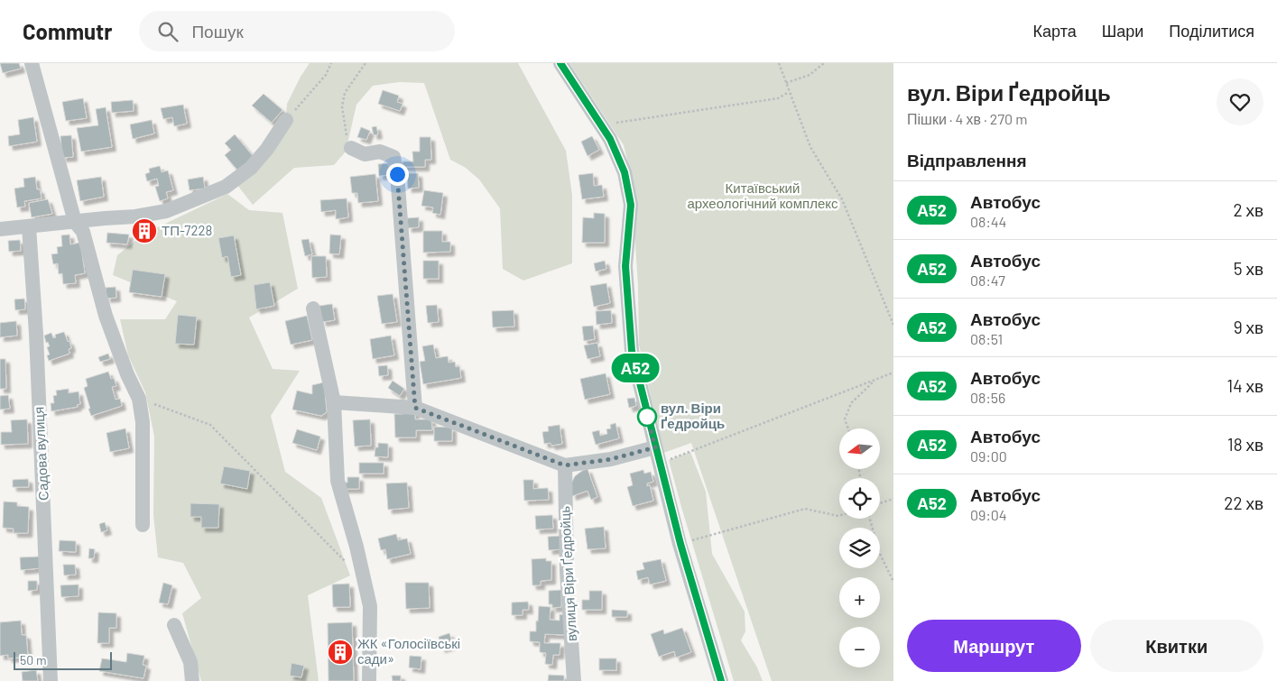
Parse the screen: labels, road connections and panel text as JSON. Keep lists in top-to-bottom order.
{
  "streets": {
    "street": ["Садова вулиця", "вулиця Віри Ґедройць"]
  },
  "parks": ["Китаївський археологічний комплекс"],
  "places": {
    "building": ["ТП-7228", "ЖК «Голосіївські сади»"],
    "other": ["вул. Віри Ґедройць"]
  },
  "lines": ["bus line А52"],
  "scale_bar": "50 m",
  "north": "left",
  "page": {
    "header": "Commutr",
    "search": "Пошук",
    "nav": ["Карта", "Шари", "Поділитися"],
    "on_map": "А52",
    "heading": [
      ["вул. Віри Ґедройць", "Пішки · 4 хв · 270 m"],
      "Відправлення"
    ],
    "list": [
      {
        "mark": "А52",
        "name": "Автобус",
        "note": "08:44",
        "value": "2 хв"
      },
      {
        "mark": "А52",
        "name": "Автобус",
        "note": "08:47",
        "value": "5 хв"
      },
      {
        "mark": "А52",
        "name": "Автобус",
        "note": "08:51",
        "value": "9 хв"
      },
      {
        "mark": "А52",
        "name": "Автобус",
        "note": "08:56",
        "value": "14 хв"
      },
      {
        "mark": "А52",
        "name": "Автобус",
        "note": "09:00",
        "value": "18 хв"
      },
      {
        "mark": "А52",
        "name": "Автобус",
        "note": "09:04",
        "value": "22 хв"
      }
    ],
    "map_buttons": ["+", "−"],
    "buttons": ["Маршрут", "Квитки"],
    "scale": "50 m"
  }
}
